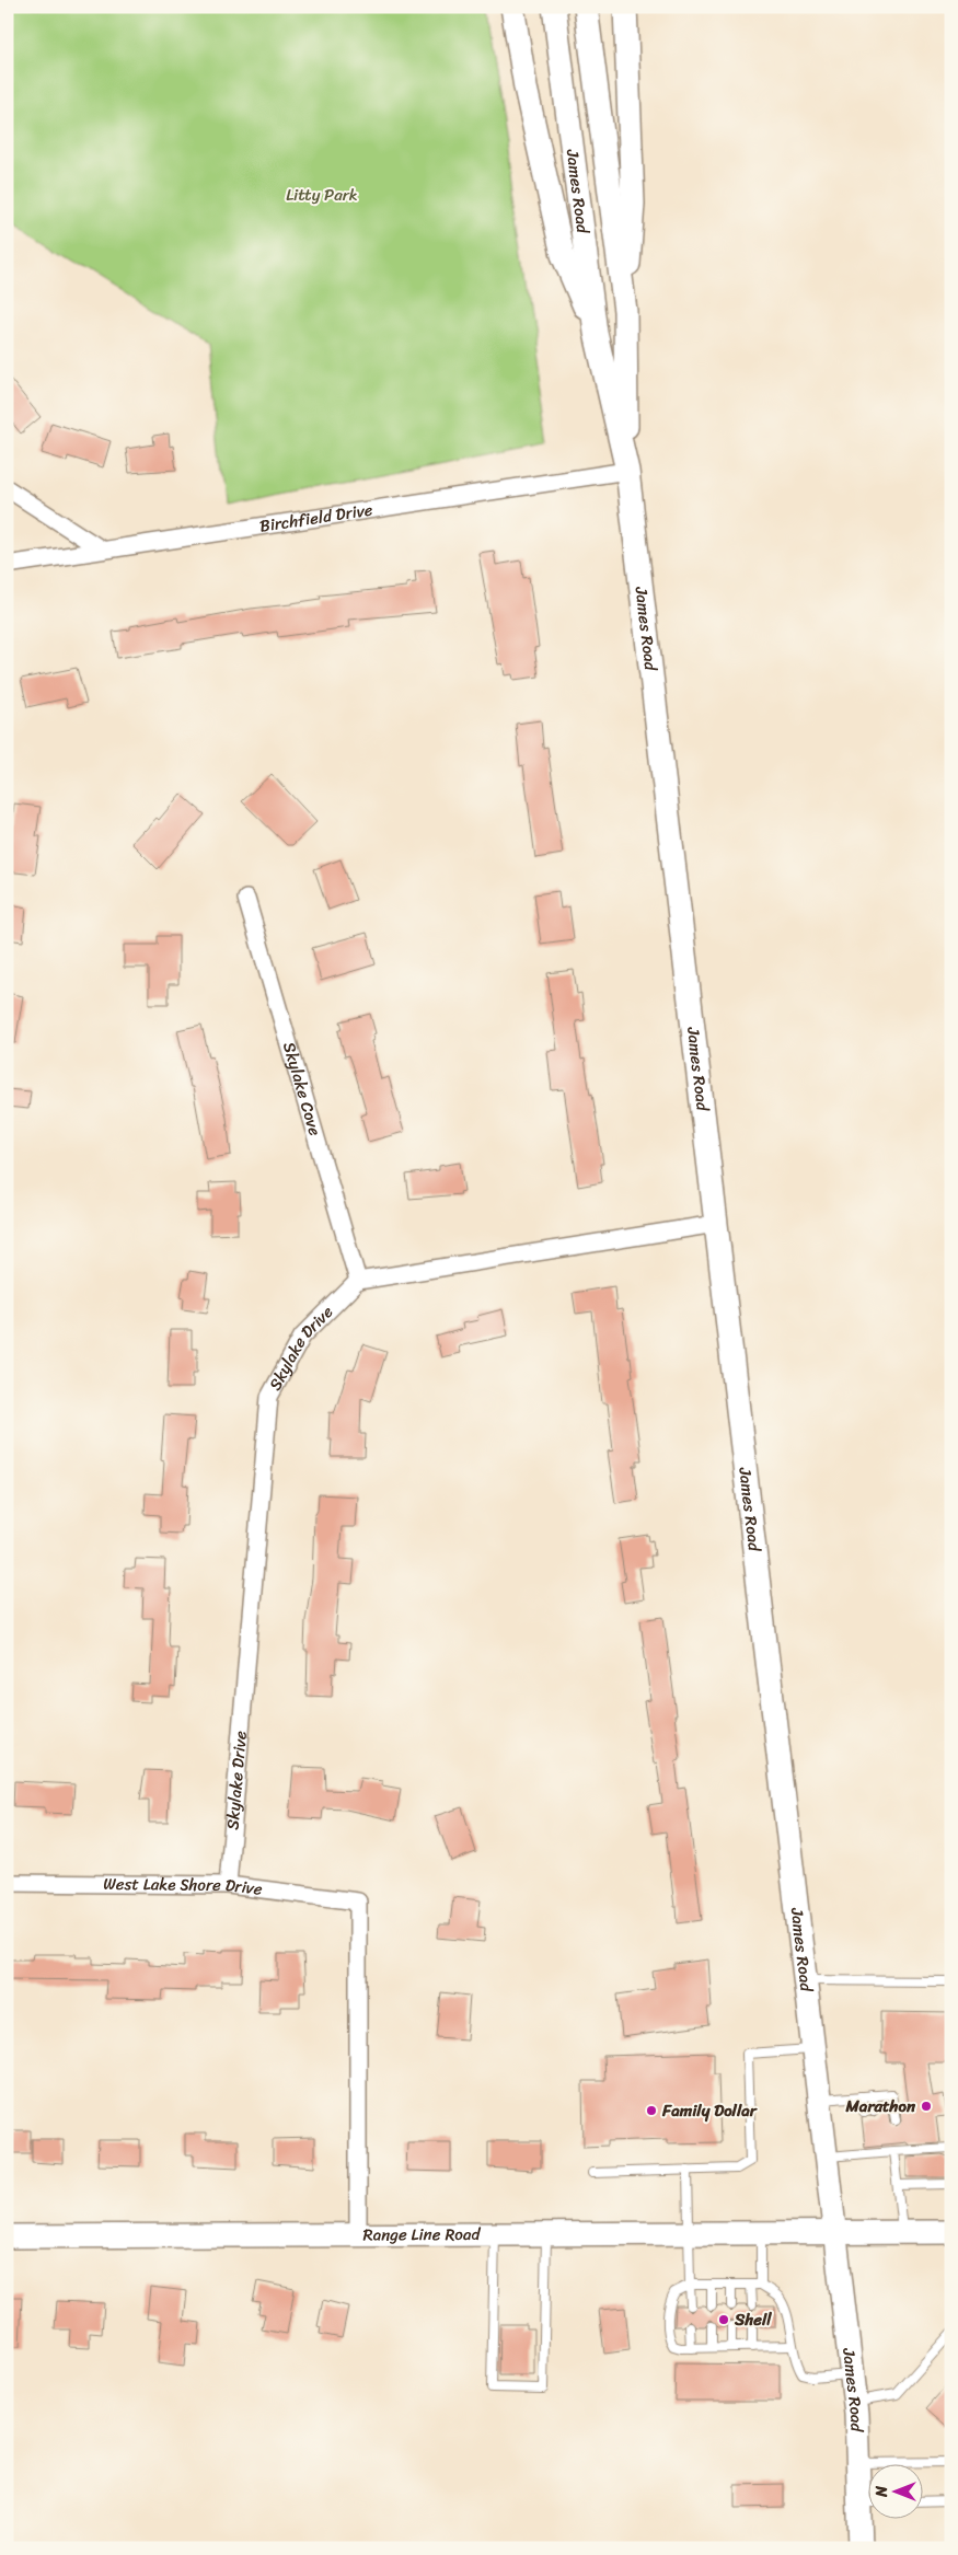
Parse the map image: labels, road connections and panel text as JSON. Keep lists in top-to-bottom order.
{
  "streets": {
    "main road": ["James Road", "Range Line Road"],
    "street": [
      "Birchfield Drive",
      "Skylake Cove",
      "Skylake Drive",
      "West Lake Shore Drive"
    ]
  },
  "crossings": [
    ["James Road", "Birchfield Drive"],
    ["James Road", "Range Line Road"],
    ["Skylake Cove", "Skylake Drive"],
    ["Skylake Drive", "West Lake Shore Drive"],
    ["West Lake Shore Drive", "Range Line Road"]
  ],
  "parks": ["Litty Park"],
  "places": ["Marathon", "Family Dollar", "Shell"],
  "north": "left"
}
